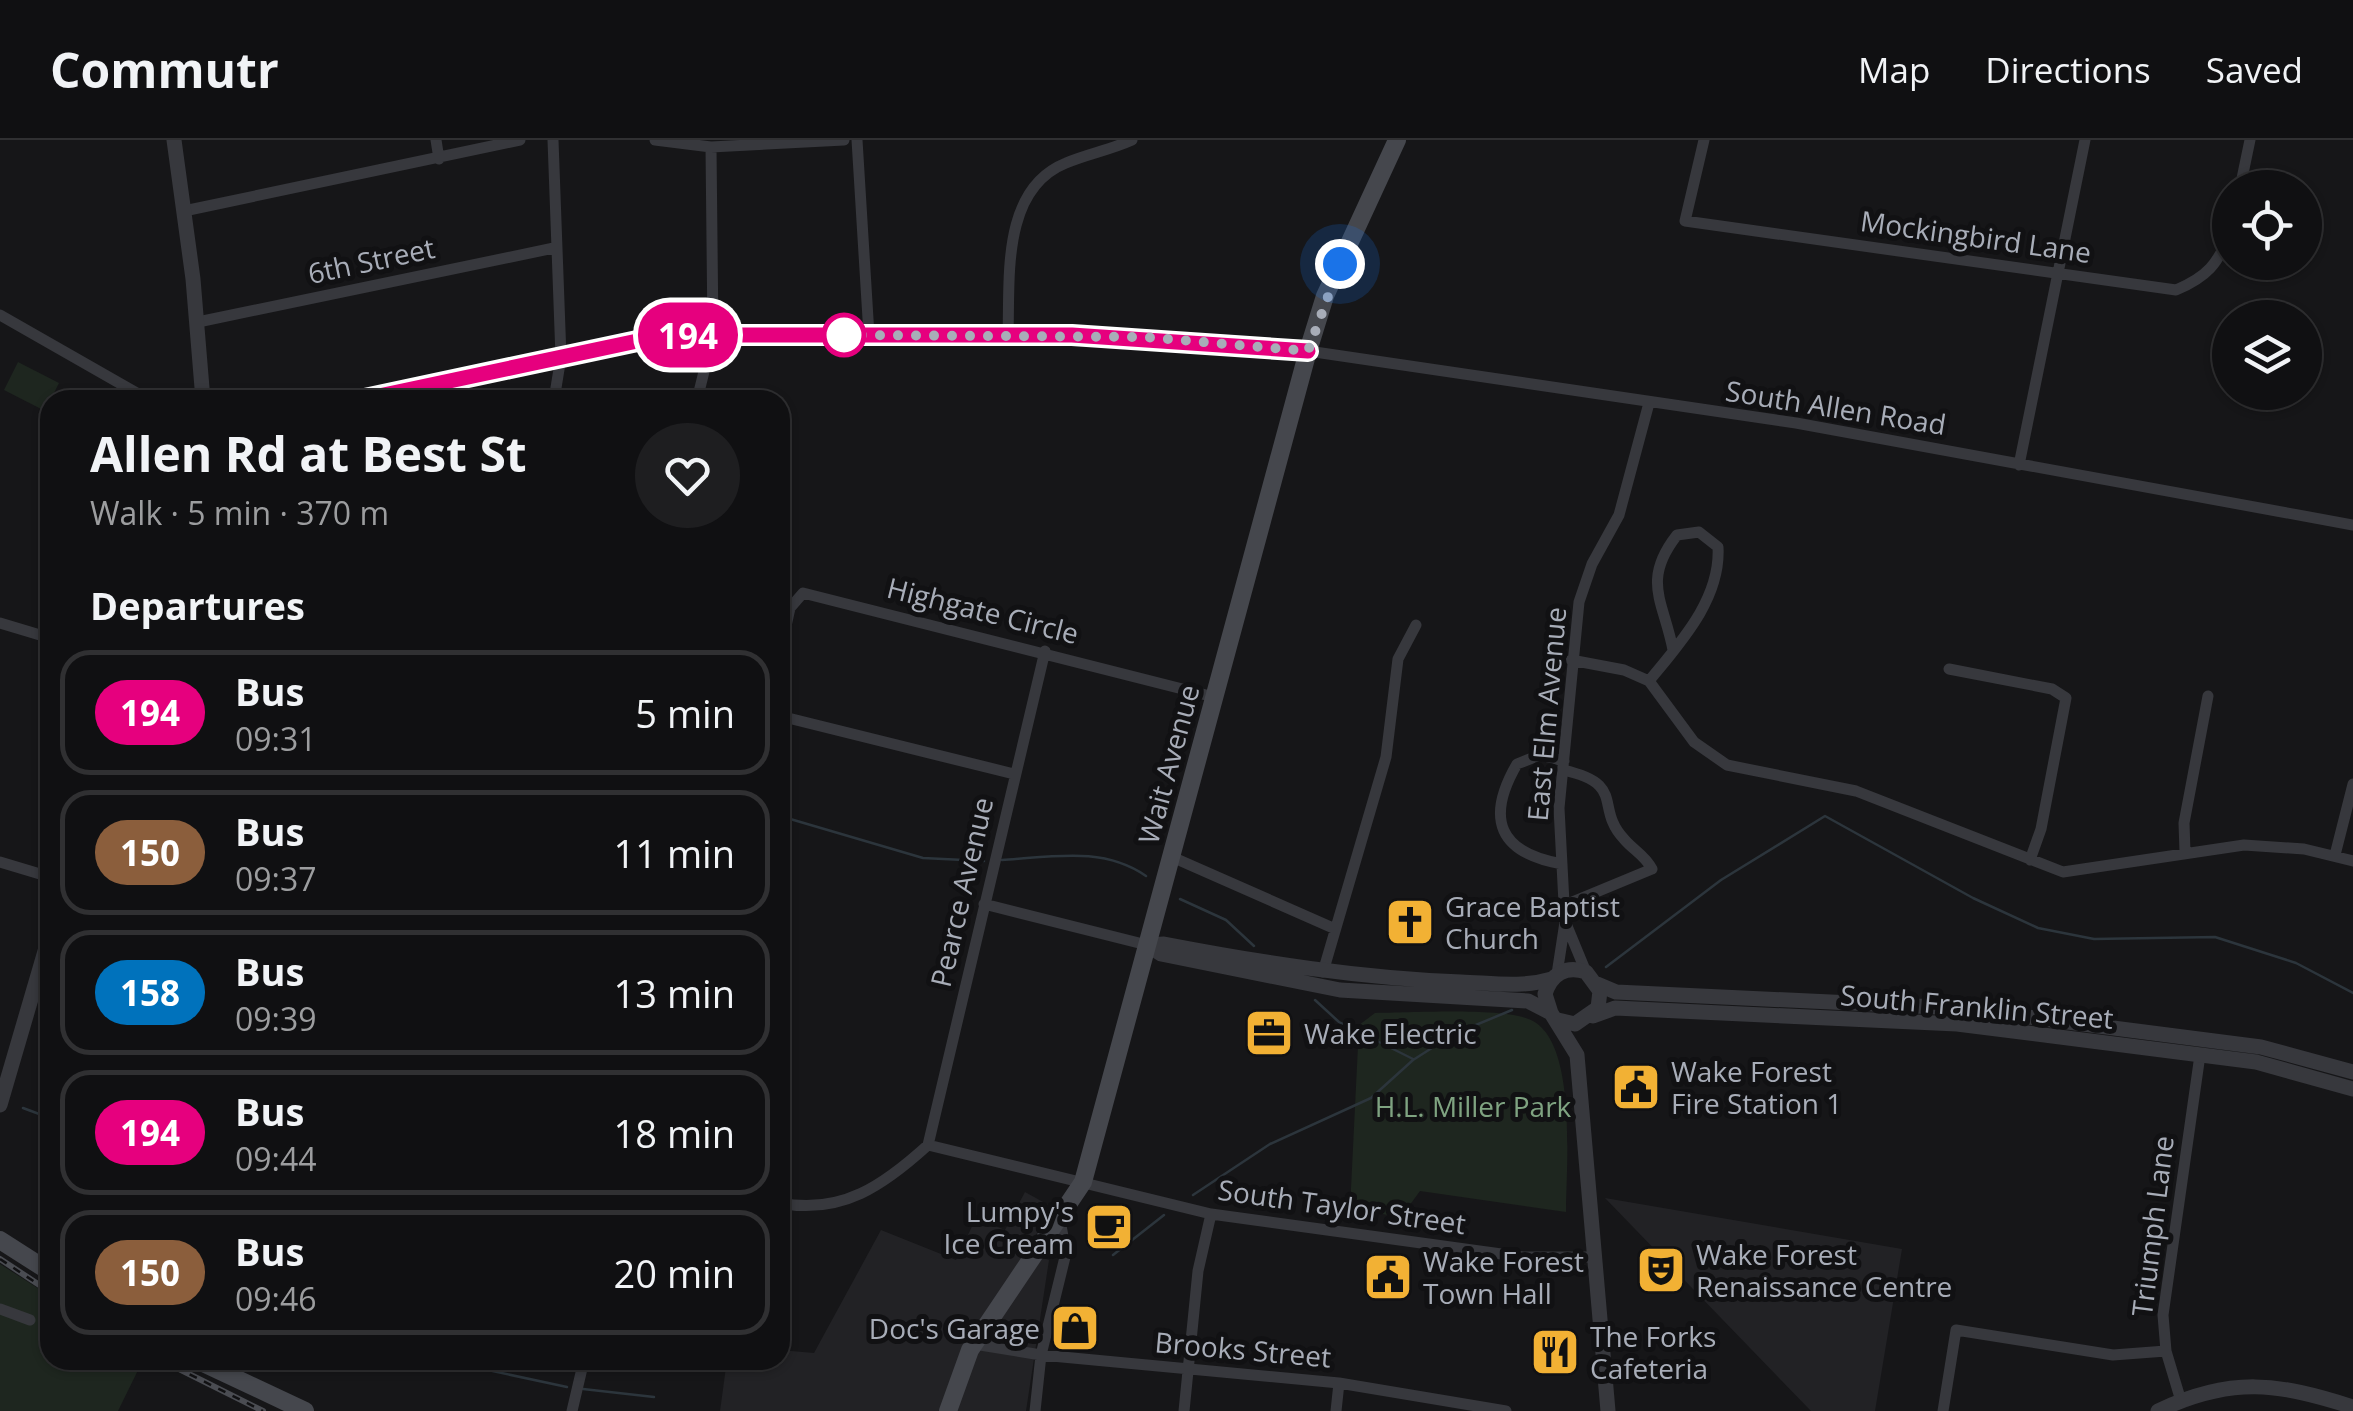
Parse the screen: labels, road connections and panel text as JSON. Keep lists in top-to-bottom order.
{
  "streets": {
    "main road": ["Wait Avenue"],
    "street": [
      "Mockingbird Lane",
      "6th Street",
      "South Allen Road",
      "Highgate Circle",
      "East Elm Avenue",
      "Pearce Avenue",
      "South Franklin Street",
      "South Taylor Street",
      "Triumph Lane",
      "Brooks Street"
    ]
  },
  "crossings": [
    ["South Allen Road", "East Elm Avenue"],
    ["South Allen Road", "Wait Avenue"],
    ["Highgate Circle", "Wait Avenue"],
    ["Highgate Circle", "Pearce Avenue"],
    ["East Elm Avenue", "South Franklin Street"],
    ["Wait Avenue", "South Taylor Street"],
    ["Wait Avenue", "Brooks Street"],
    ["Pearce Avenue", "South Taylor Street"],
    ["South Franklin Street", "Triumph Lane"]
  ],
  "parks": ["H.L. Miller Park"],
  "places": {
    "church": ["Grace Baptist Church"],
    "office": ["Wake Electric"],
    "public building": ["Wake Forest Fire Station 1", "Wake Forest Town Hall"],
    "cafe": ["Lumpy's Ice Cream"],
    "theatre": ["Wake Forest Renaissance Centre"],
    "shop": ["Doc's Garage"],
    "restaurant": ["The Forks Cafeteria"]
  },
  "lines": ["bus line 194"],
  "page": {
    "header": "Commutr",
    "nav": ["Map", "Directions", "Saved"],
    "on_map": "194",
    "heading": [
      ["Allen Rd at Best St", "Walk · 5 min · 370 m"],
      "Departures"
    ],
    "list": [
      {
        "mark": "194",
        "name": "Bus",
        "note": "09:31",
        "value": "5 min"
      },
      {
        "mark": "150",
        "name": "Bus",
        "note": "09:37",
        "value": "11 min"
      },
      {
        "mark": "158",
        "name": "Bus",
        "note": "09:39",
        "value": "13 min"
      },
      {
        "mark": "194",
        "name": "Bus",
        "note": "09:44",
        "value": "18 min"
      },
      {
        "mark": "150",
        "name": "Bus",
        "note": "09:46",
        "value": "20 min"
      }
    ]
  }
}
